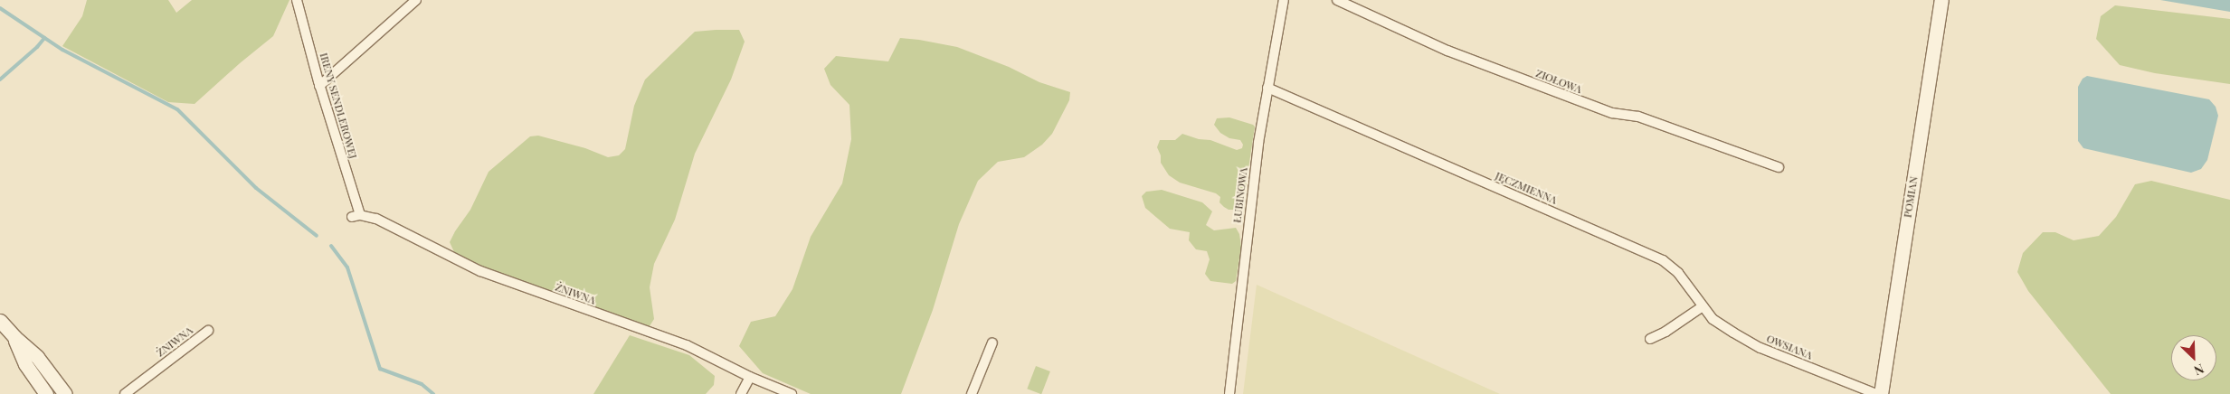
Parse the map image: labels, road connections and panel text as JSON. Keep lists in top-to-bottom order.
{
  "streets": {
    "street": [
      "ZIOŁOWA",
      "IRENY SENDLEROWEJ",
      "JĘCZMIENNA",
      "ŁUBINOWA",
      "POMIAN",
      "ŻNIWNA",
      "OWSIANA"
    ]
  },
  "crossings": [
    ["IRENY SENDLEROWEJ", "ŻNIWNA"],
    ["JĘCZMIENNA", "ŁUBINOWA"],
    ["JĘCZMIENNA", "OWSIANA"]
  ],
  "north": "bottom right"
}
